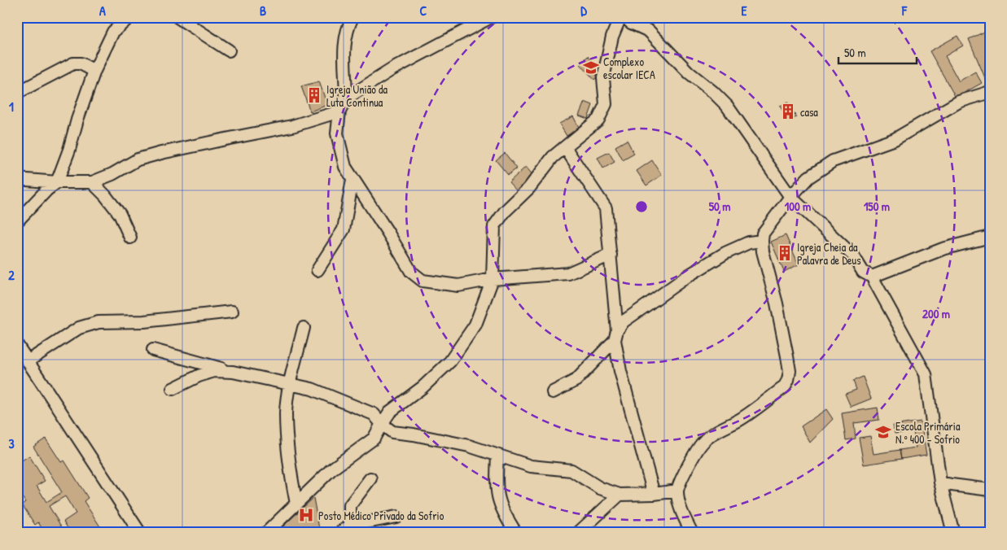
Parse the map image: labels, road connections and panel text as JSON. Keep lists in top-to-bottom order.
{
  "places": {
    "school or university": ["Complexo escolar IECA", "Escola Primária N.º 400 - Sofrio"],
    "building": ["Igreja União da Luta Continua", "casa", "Igreja Cheia da Palavra de Deus"],
    "hospital": ["Posto Médico Privado da Sofrio"]
  },
  "scale_bar": "50 m",
  "grid": {
    "columns": [
      "A",
      "B",
      "C",
      "D",
      "E",
      "F"
    ],
    "rows": ["1", "2", "3"]
  },
  "rings": [
    "50 m",
    "100 m",
    "150 m",
    "200 m"
  ]
}
